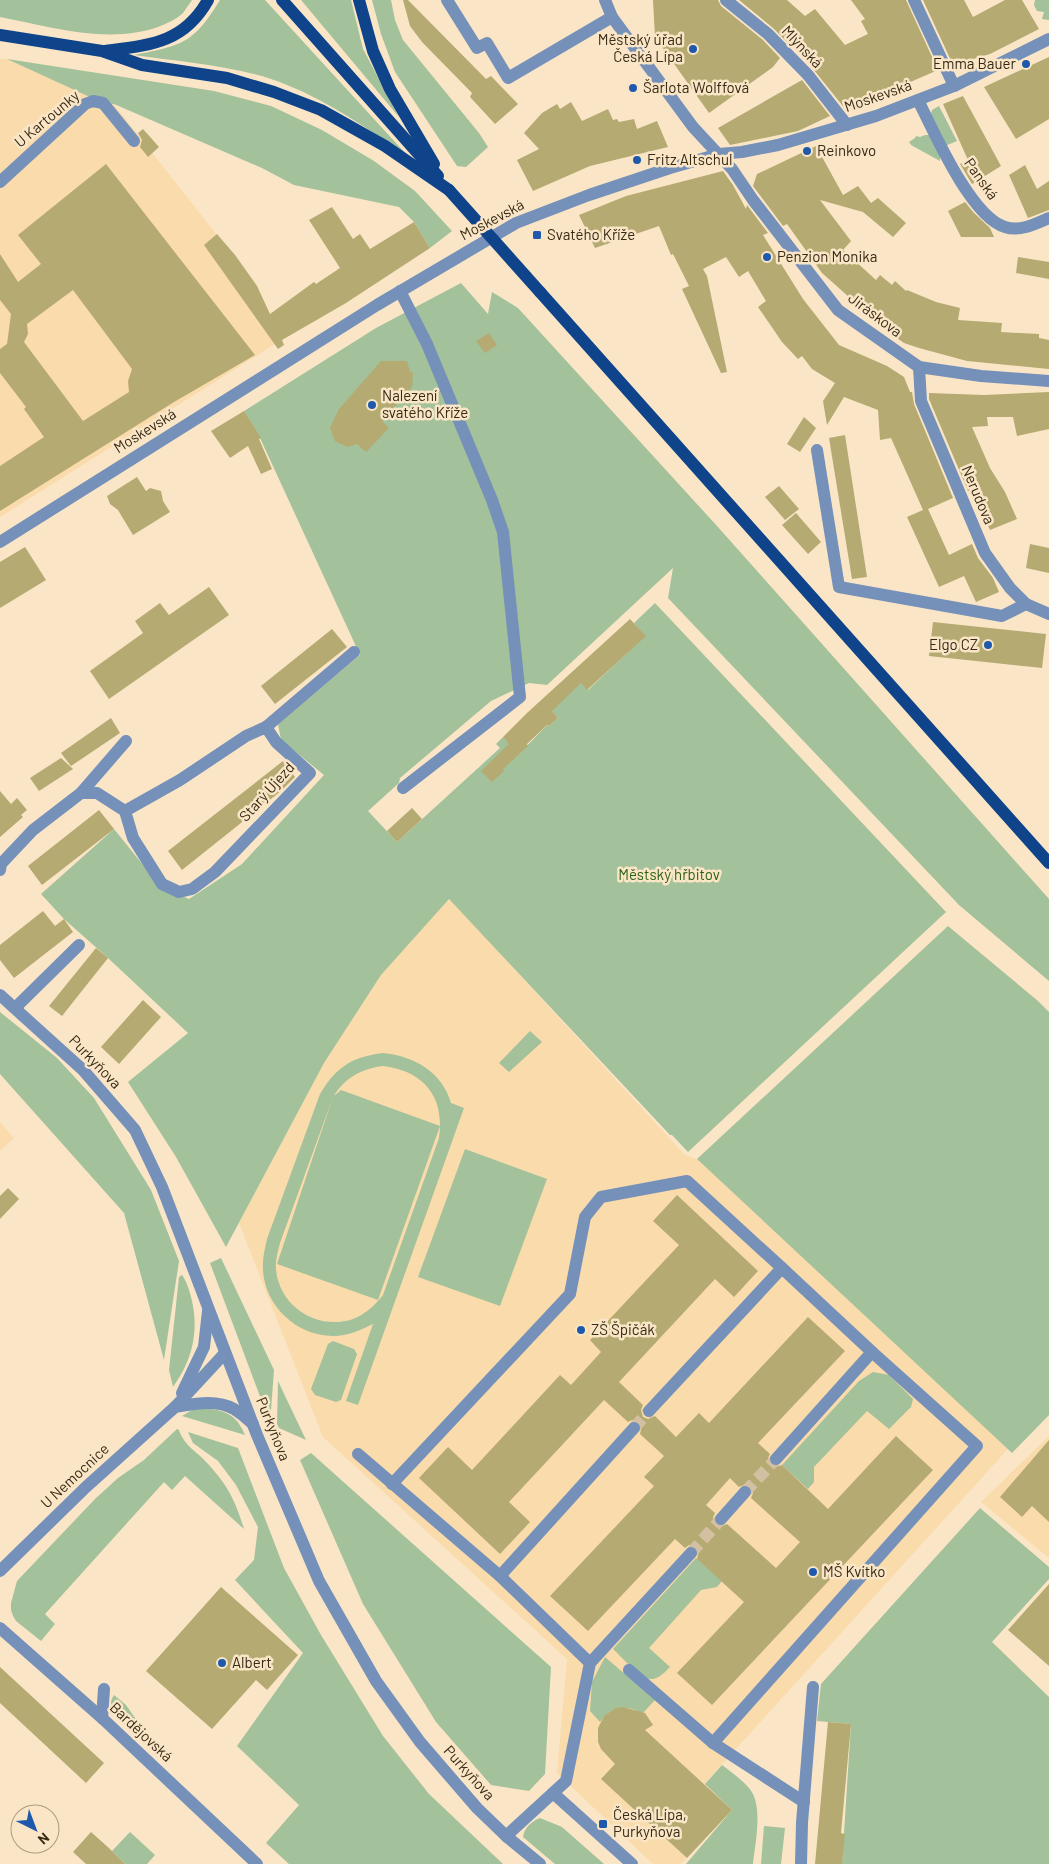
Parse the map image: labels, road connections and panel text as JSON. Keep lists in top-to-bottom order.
{
  "streets": {
    "street": [
      "Mlýnská",
      "Moskevská",
      "U Kartounky",
      "Panská",
      "Jiráskova",
      "Nerudova",
      "Starý Újezd",
      "Purkyňova",
      "U Nemocnice",
      "Bardějovská"
    ]
  },
  "crossings": [
    ["Mlýnská", "Moskevská"],
    ["Moskevská", "Panská"],
    ["Moskevská", "Jiráskova"],
    ["Jiráskova", "Nerudova"],
    ["Purkyňova", "U Nemocnice"]
  ],
  "parks": ["Městský hřbitov"],
  "places": {
    "other": [
      "Městský úřad Česká Lípa",
      "Emma Bauer",
      "Šarlota Wolffová",
      "Reinkovo",
      "Fritz Altschul",
      "Penzion Monika",
      "Nalezení svatého Kříže",
      "Elgo CZ",
      "ZŠ Špičák",
      "MŠ Kvítko",
      "Albert"
    ],
    "transit": ["Svatého Kříže", "Česká Lípa, Purkyňova"]
  },
  "north": "bottom right"
}
